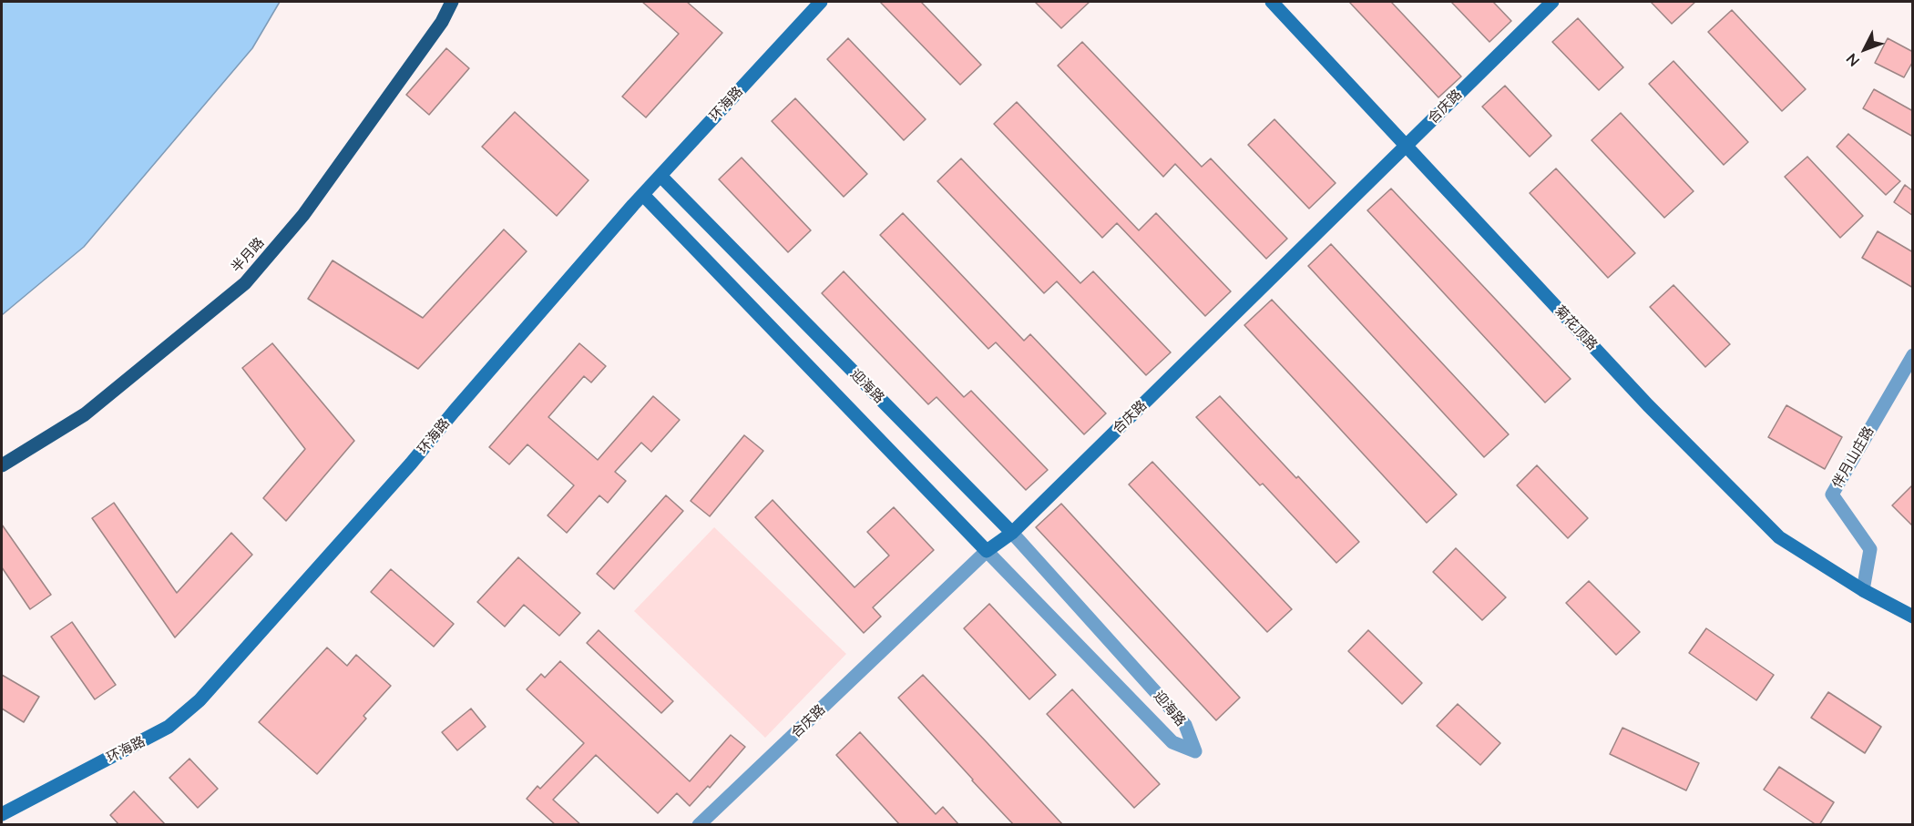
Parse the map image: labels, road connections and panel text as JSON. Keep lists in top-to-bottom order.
{
  "streets": {
    "main road": ["半月路"],
    "street": [
      "环海路",
      "合庆路",
      "菊花顶路",
      "迎海路",
      "伴月山庄路"
    ]
  },
  "crossings": [
    ["环海路", "迎海路"],
    ["合庆路", "菊花顶路"],
    ["合庆路", "迎海路"],
    ["菊花顶路", "伴月山庄路"]
  ],
  "north": "bottom left"
}
